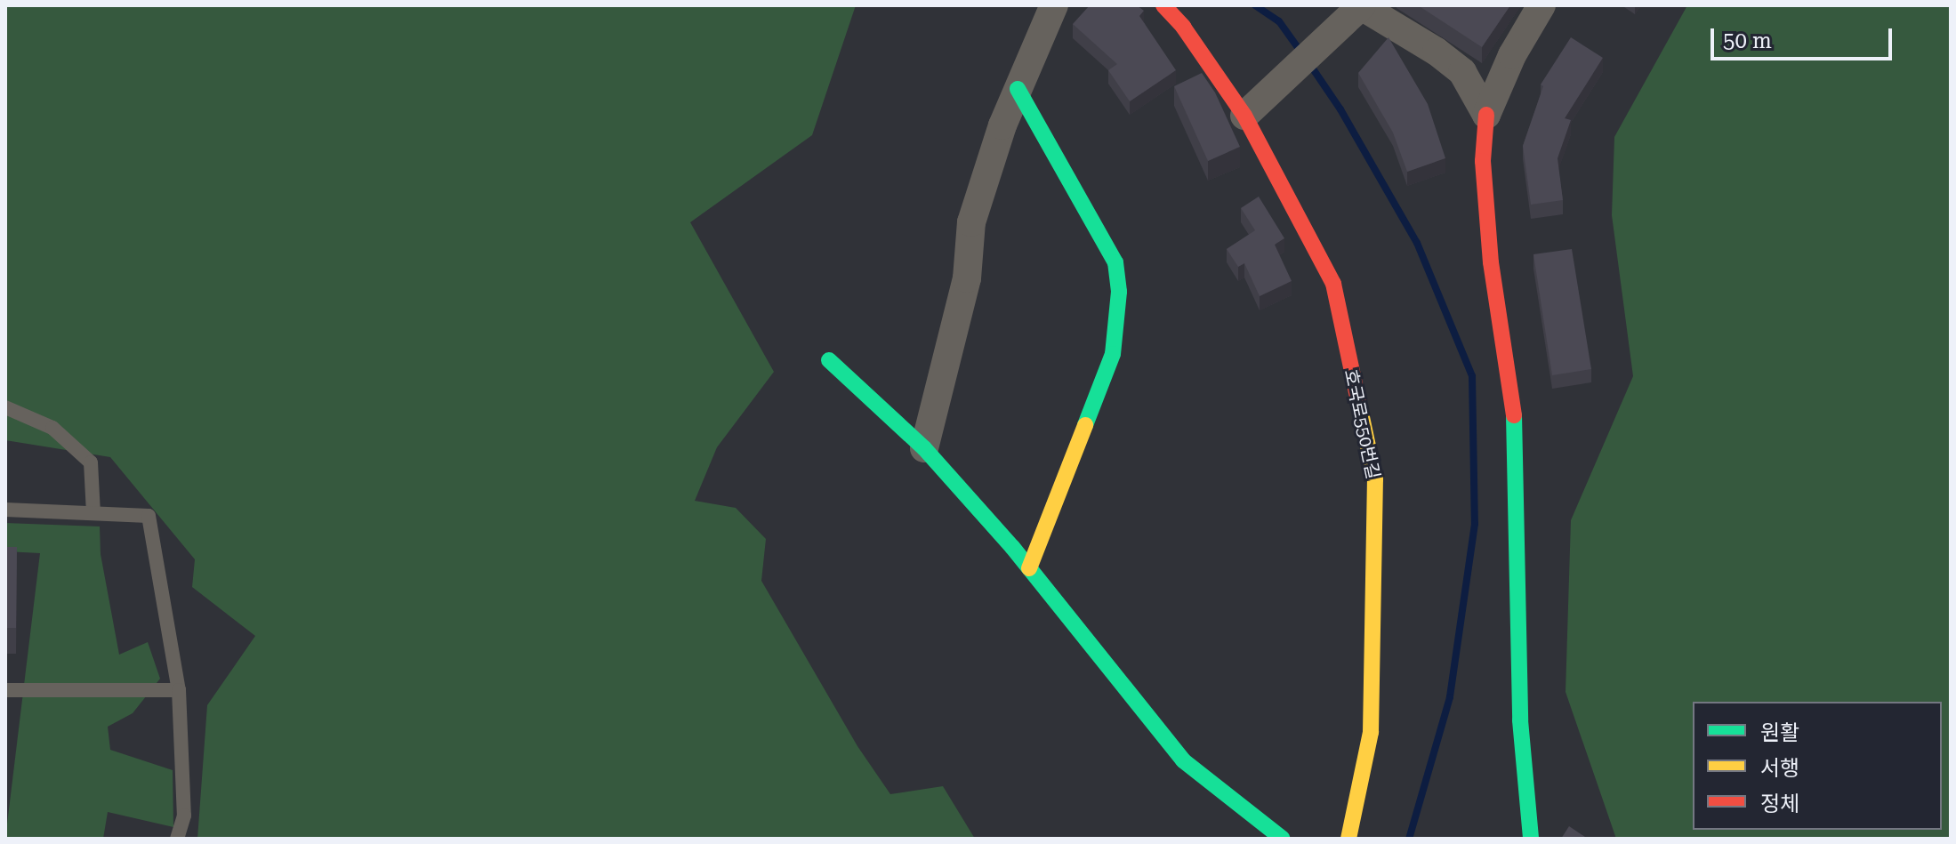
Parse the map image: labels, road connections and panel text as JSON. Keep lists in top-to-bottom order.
{
  "streets": {
    "street": ["호국로550번길"]
  },
  "legend": ["원활", "서행", "정체"],
  "scale_bar": "50 m"
}
